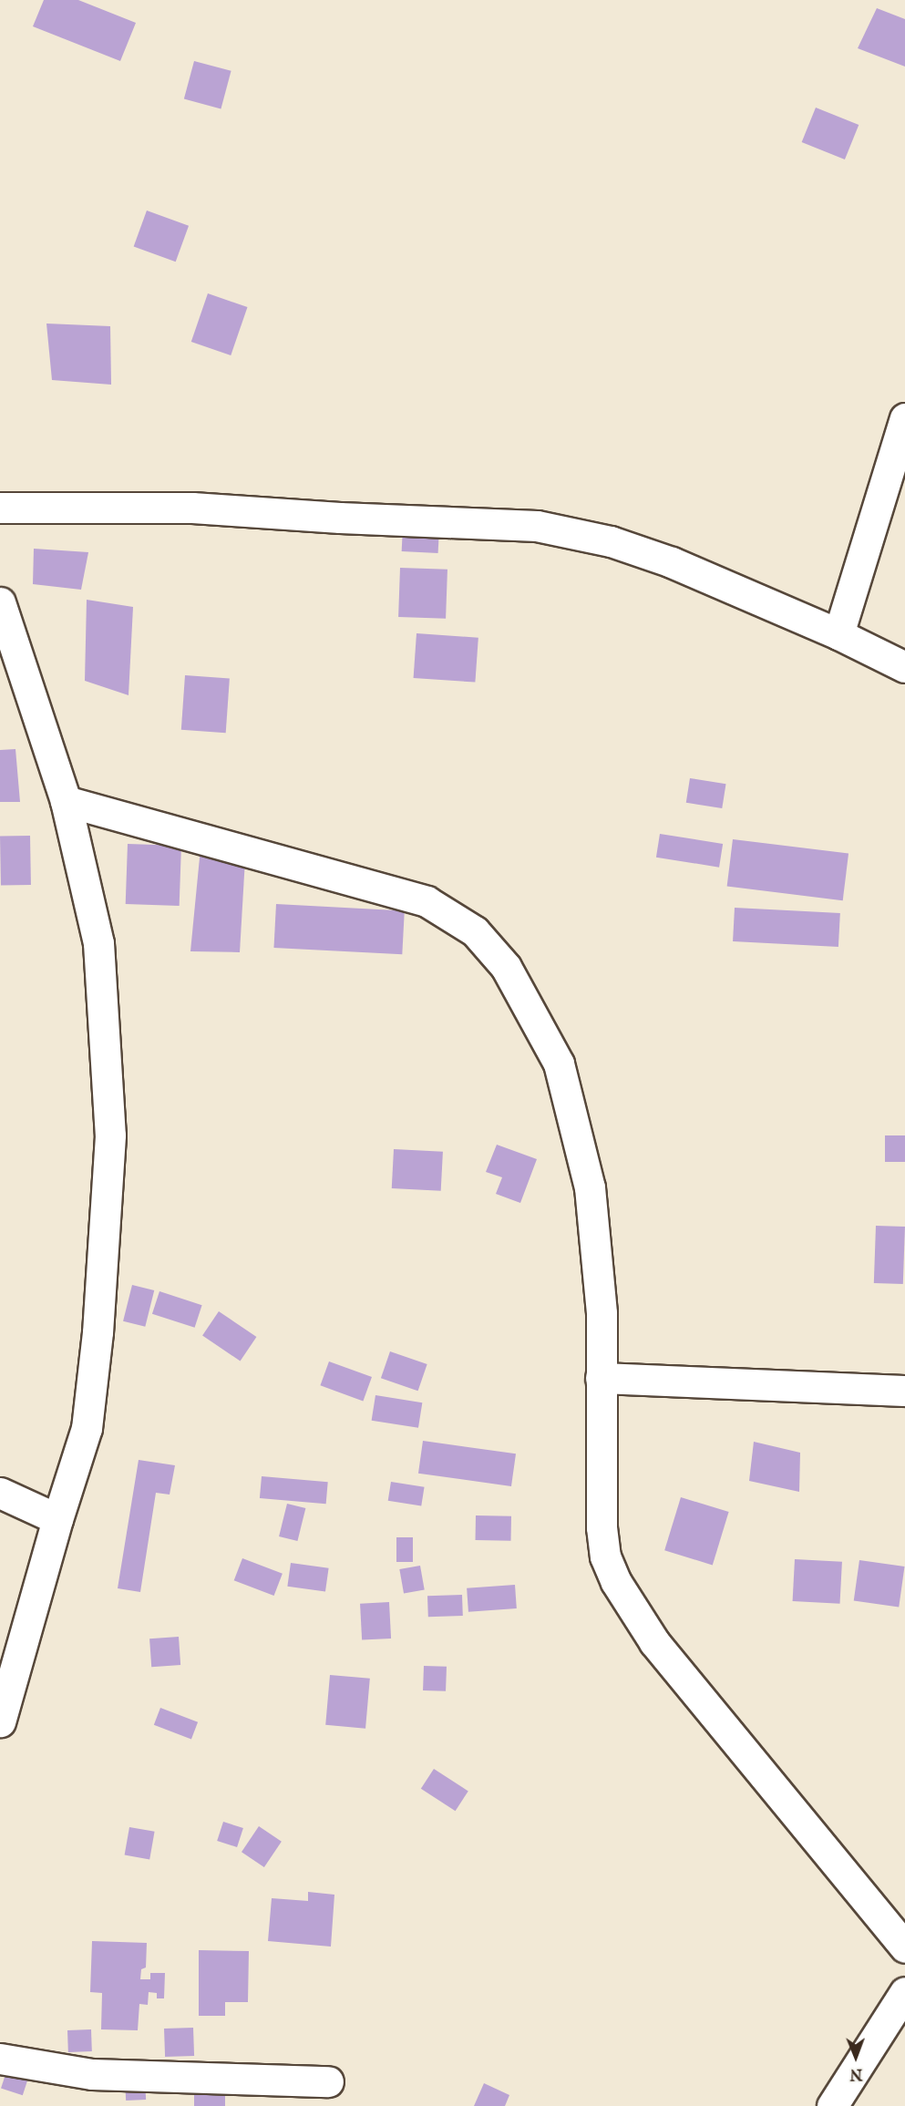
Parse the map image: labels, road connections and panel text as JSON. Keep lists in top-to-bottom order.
{
  "north": "bottom"
}
